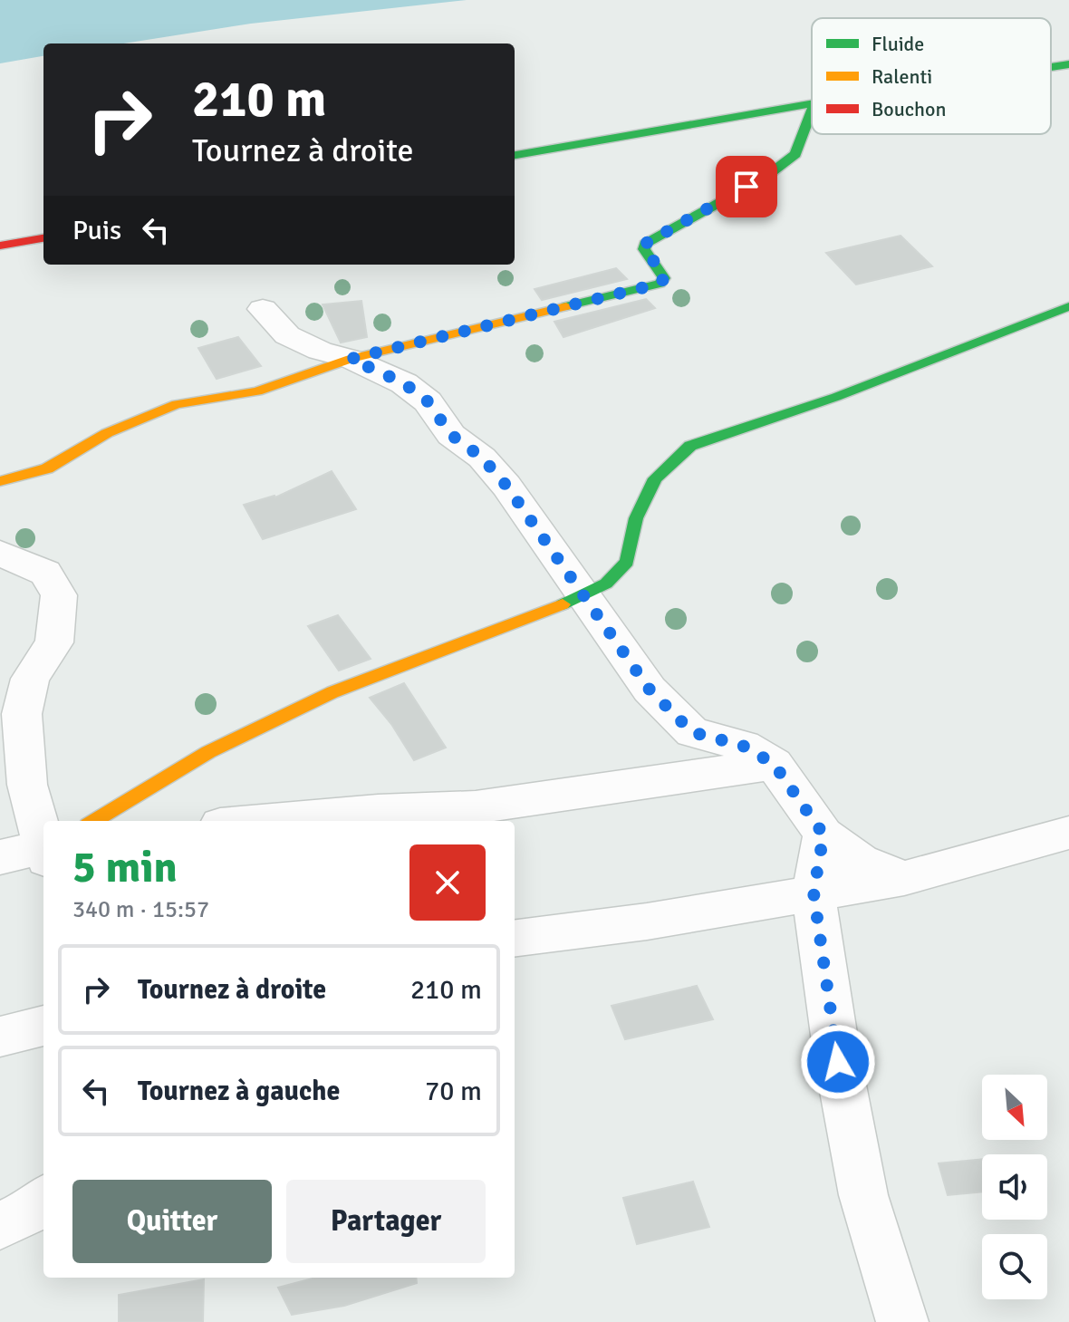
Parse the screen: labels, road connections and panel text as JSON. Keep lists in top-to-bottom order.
{
  "legend": ["Fluide", "Ralenti", "Bouchon"],
  "north": "bottom right",
  "page": {
    "turn": ["210 m", "Tournez à droite"],
    "then": "Puis",
    "heading": ["5 min", "340 m · 15:57"],
    "list": [
      {
        "name": "Tournez à droite",
        "value": "210 m"
      },
      {
        "name": "Tournez à gauche",
        "value": "70 m"
      }
    ],
    "buttons": ["Quitter", "Partager"]
  }
}
